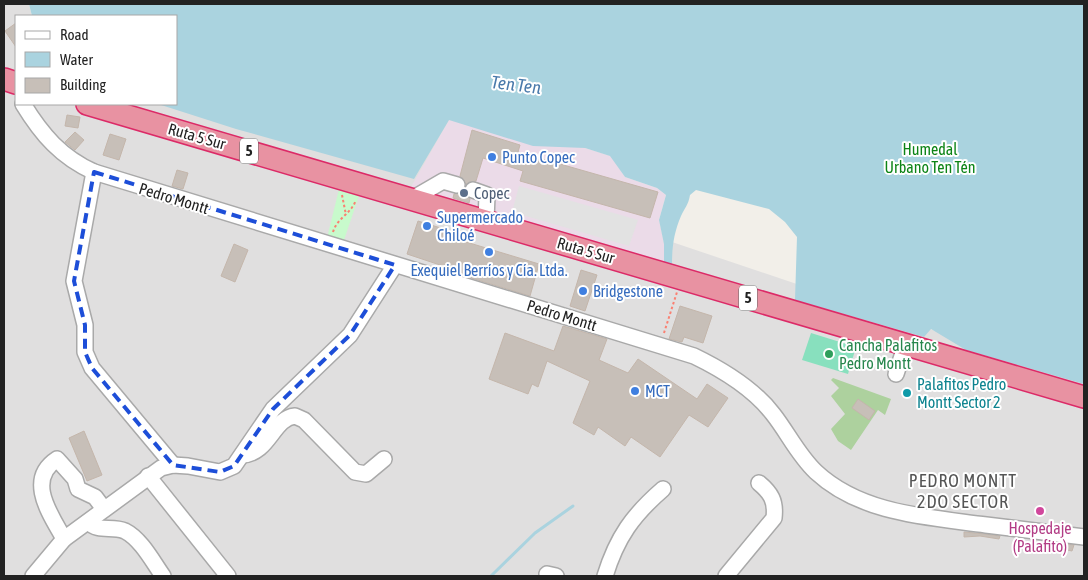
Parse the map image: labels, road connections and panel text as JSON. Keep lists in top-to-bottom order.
{
  "streets": {
    "highway": ["Ruta 5 Sur", "5"],
    "street": ["Pedro Montt"]
  },
  "districts": ["PEDRO MONTT 2DO SECTOR"],
  "water": ["Ten Ten"],
  "parks": ["Humedal Urbano Ten Tén"],
  "places": [
    "Punto Copec",
    "Copec",
    "Supermercado Chiloé",
    "Exequiel Berríos y Cía. Ltda.",
    "Bridgestone",
    "Cancha Palafitos Pedro Montt",
    "MCT",
    "Palafitos Pedro Montt Sector 2",
    "Hospedaje (Palafito)"
  ],
  "legend": ["Road", "Water", "Building"]
}
